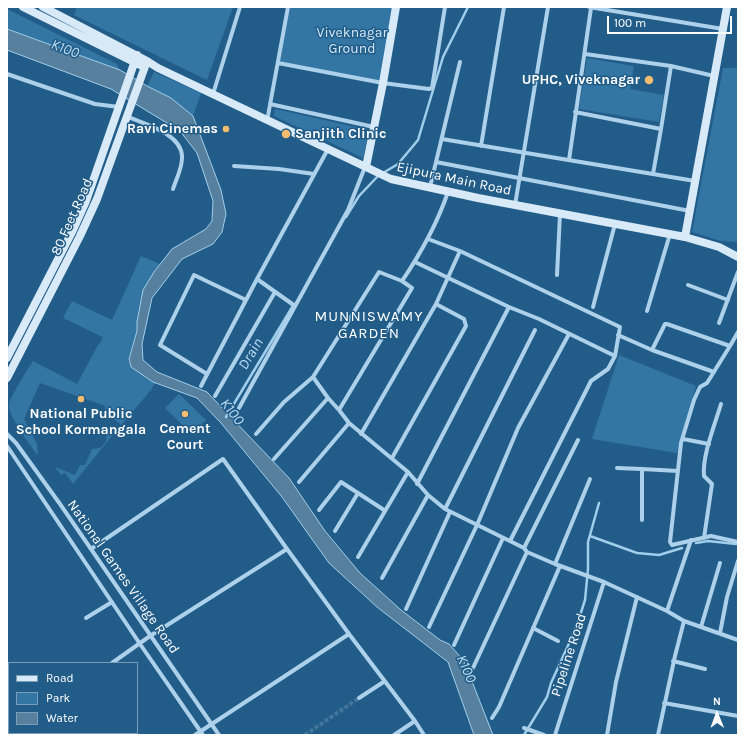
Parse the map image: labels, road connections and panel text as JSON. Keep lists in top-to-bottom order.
{
  "streets": {
    "street": [
      "Ejipura Main Road",
      "80 Feet Road",
      "National Games Village Road",
      "Pipeline Road"
    ]
  },
  "crossings": [
    ["Ejipura Main Road", "80 Feet Road"]
  ],
  "districts": ["MUNNISWAMY GARDEN"],
  "water": ["K100", "Drain"],
  "parks": ["Viveknagar Ground"],
  "places": [
    "UPHC, Viveknagar",
    "Ravi Cinemas",
    "Sanjith Clinic",
    "National Public School Kormangala",
    "Cement Court"
  ],
  "legend": ["Road", "Park", "Water"],
  "scale_bar": "100 m",
  "north": "top"
}
